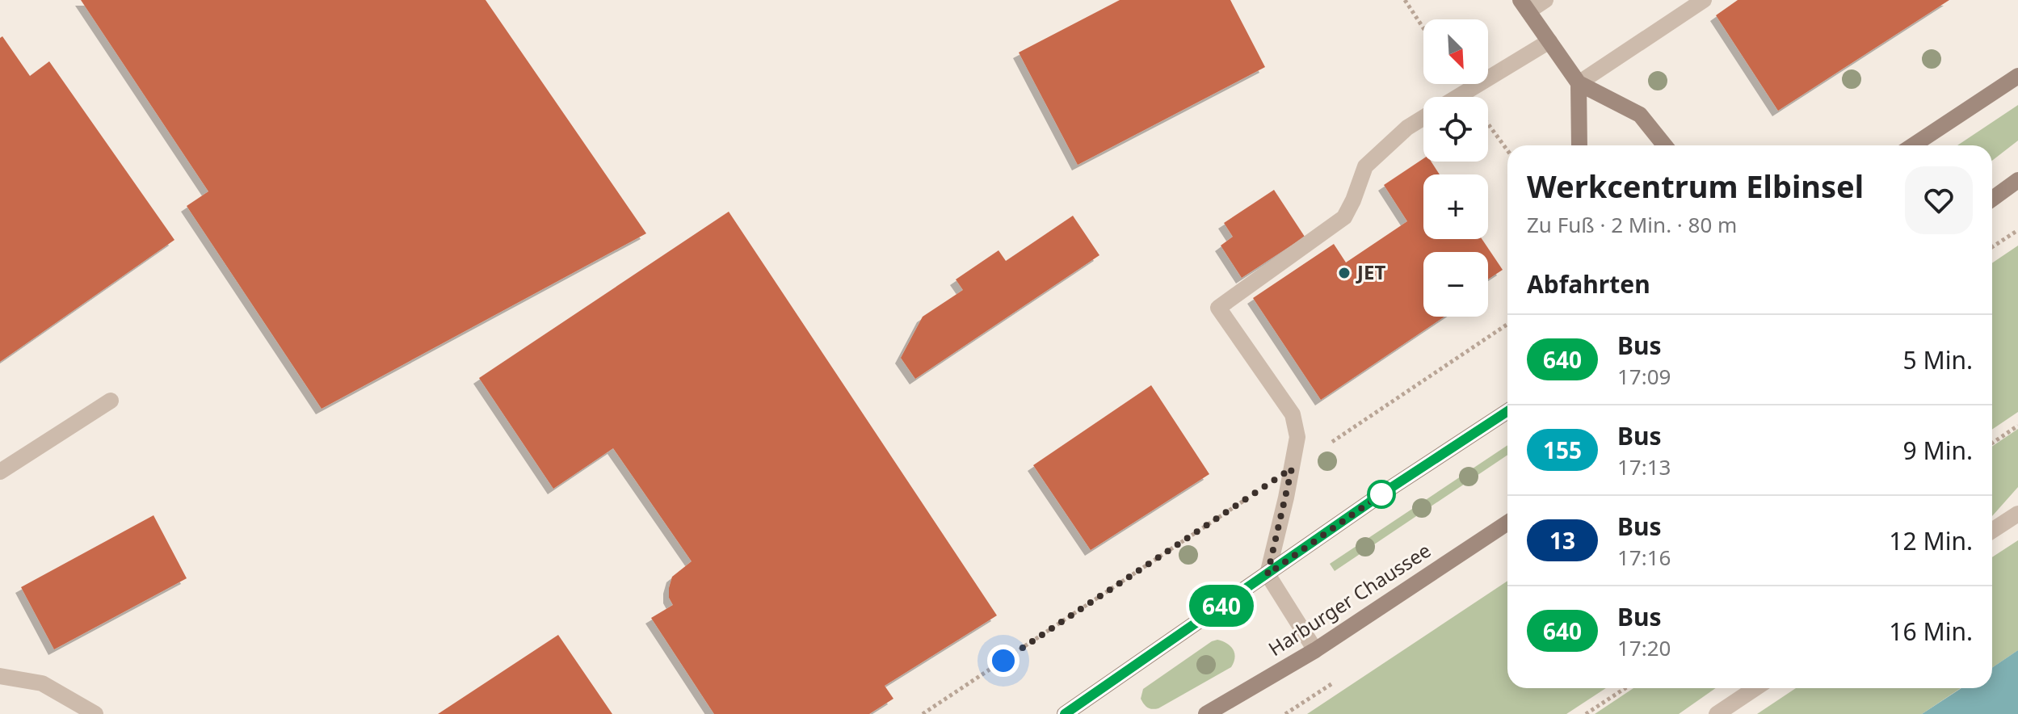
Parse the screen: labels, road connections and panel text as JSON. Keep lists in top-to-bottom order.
{
  "streets": {
    "main road": ["Harburger Chaussee"]
  },
  "places": ["JET"],
  "lines": ["bus line 640"],
  "north": "bottom right",
  "page": {
    "on_map": "640",
    "map_buttons": ["+", "−"],
    "heading": [
      ["Werkcentrum Elbinsel", "Zu Fuß · 2 Min. · 80 m"],
      "Abfahrten"
    ],
    "list": [
      {
        "mark": "640",
        "name": "Bus",
        "note": "17:09",
        "value": "5 Min."
      },
      {
        "mark": "155",
        "name": "Bus",
        "note": "17:13",
        "value": "9 Min."
      },
      {
        "mark": "13",
        "name": "Bus",
        "note": "17:16",
        "value": "12 Min."
      },
      {
        "mark": "640",
        "name": "Bus",
        "note": "17:20",
        "value": "16 Min."
      }
    ]
  }
}
